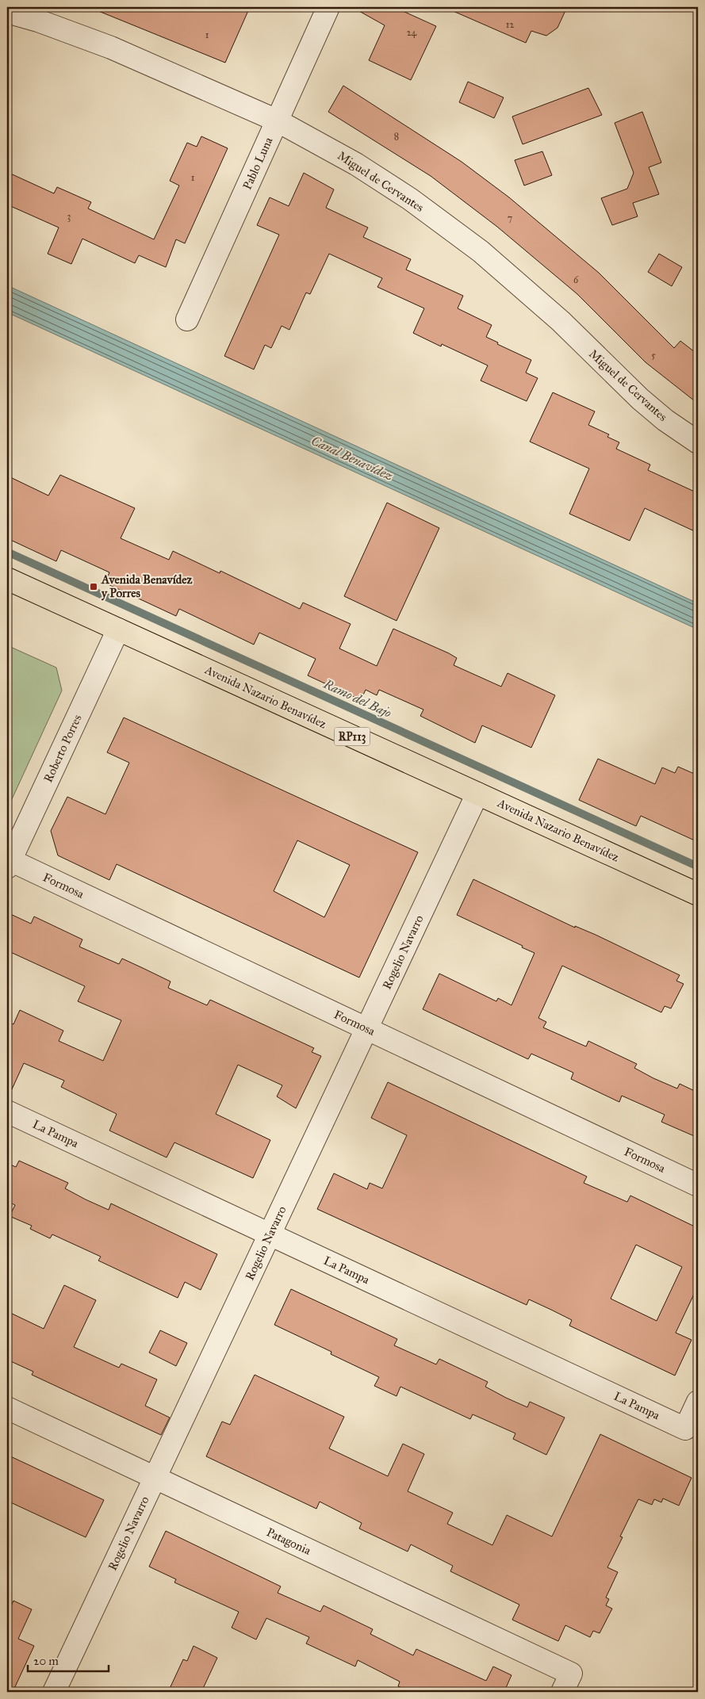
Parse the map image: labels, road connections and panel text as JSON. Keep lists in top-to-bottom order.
{
  "streets": {
    "main road": ["Avenida Nazario Benavídez", "RP113"],
    "street": [
      "Pablo Luna",
      "Miguel de Cervantes",
      "Roberto Porres",
      "Formosa",
      "Rogelio Navarro",
      "La Pampa",
      "Patagonia"
    ]
  },
  "crossings": [
    ["Pablo Luna", "Miguel de Cervantes"],
    ["Avenida Nazario Benavídez", "Roberto Porres"],
    ["Avenida Nazario Benavídez", "Rogelio Navarro"],
    ["Roberto Porres", "Formosa"],
    ["Formosa", "Rogelio Navarro"],
    ["Rogelio Navarro", "La Pampa"],
    ["Rogelio Navarro", "Patagonia"]
  ],
  "water": ["Canal Benavídez", "Ramo del Bajo"],
  "places": {
    "transit": ["Avenida Benavídez y Porres"]
  },
  "house_numbers": [
    "12",
    "24",
    "1",
    "8",
    "1",
    "3",
    "7",
    "6",
    "5"
  ],
  "scale_bar": "20 m"
}
